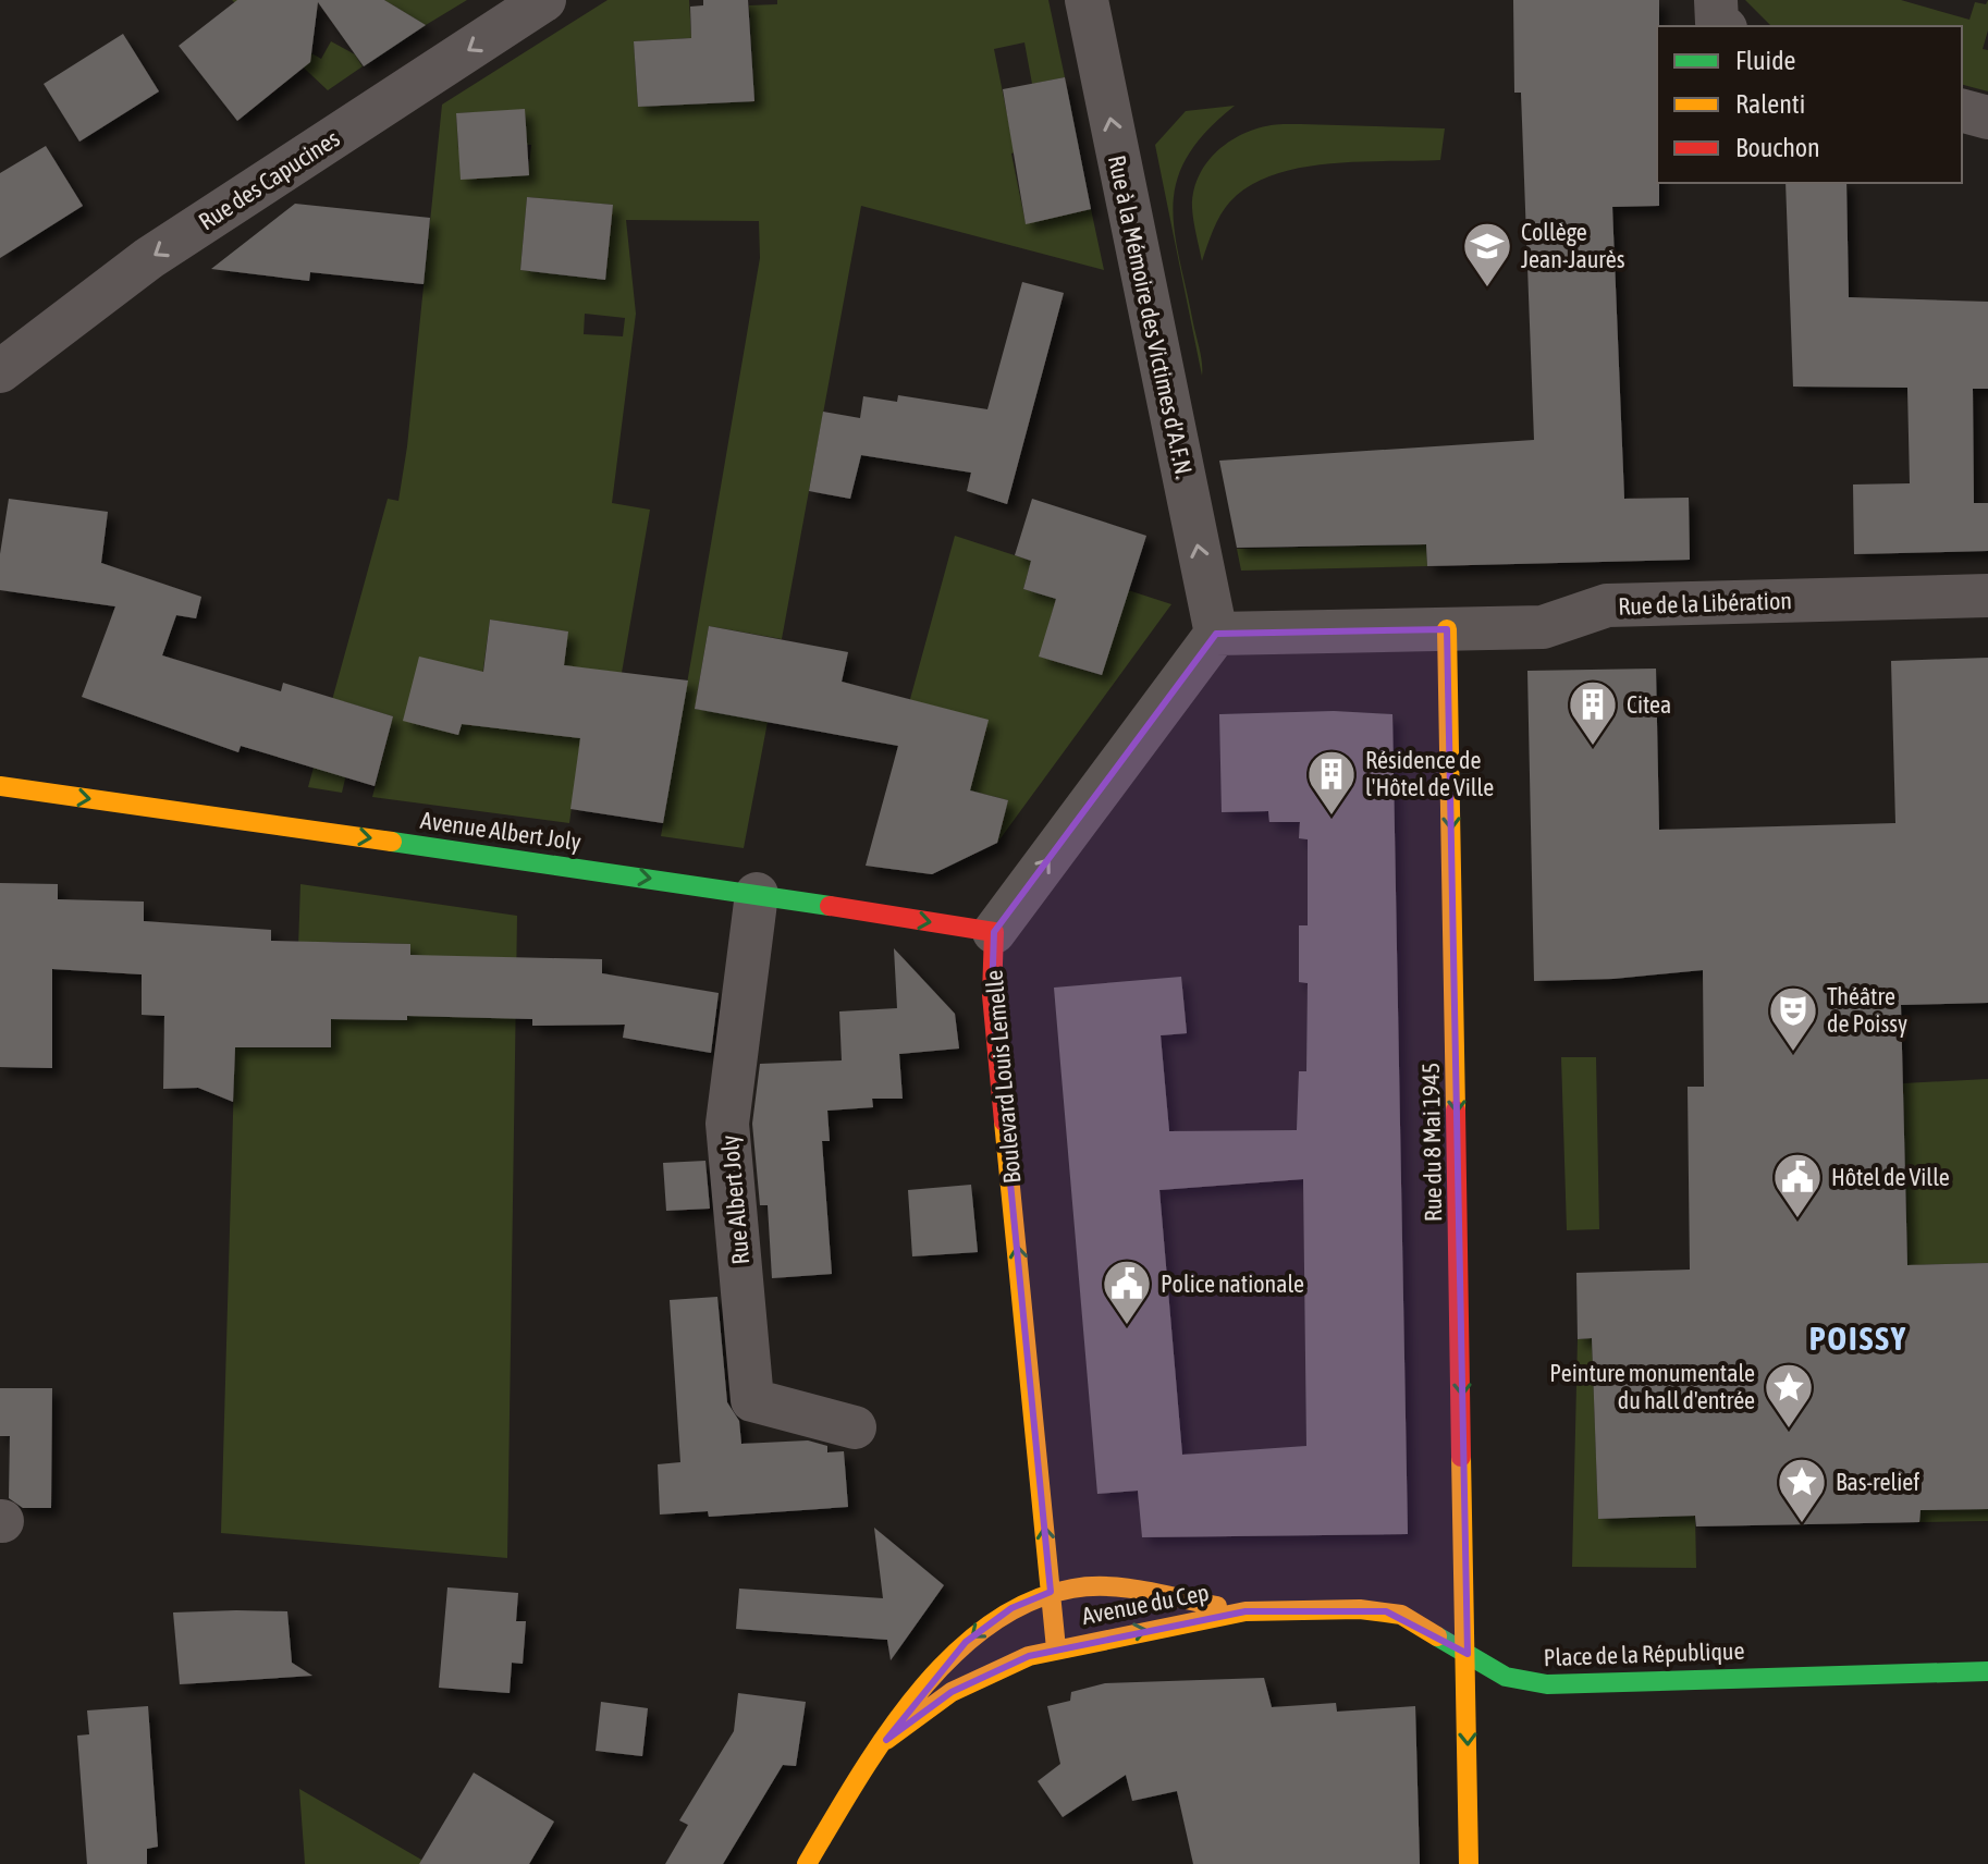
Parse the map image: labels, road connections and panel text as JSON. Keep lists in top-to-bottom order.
{
  "streets": {
    "street": [
      "Rue des Capucines",
      "Rue à la Mémoire des Victimes d'A.F.N.",
      "Rue de la Libération",
      "Avenue Albert Joly",
      "Boulevard Louis Lemelle",
      "Rue du 8 Mai 1945",
      "Rue Albert Joly",
      "Avenue du Cep",
      "Place de la République"
    ]
  },
  "crossings": [
    ["Rue à la Mémoire des Victimes d'A.F.N.", "Rue de la Libération"],
    ["Rue de la Libération", "Rue du 8 Mai 1945"],
    ["Avenue Albert Joly", "Boulevard Louis Lemelle"],
    ["Avenue Albert Joly", "Rue Albert Joly"],
    ["Boulevard Louis Lemelle", "Avenue du Cep"],
    ["Rue du 8 Mai 1945", "Avenue du Cep"],
    ["Rue du 8 Mai 1945", "Place de la République"],
    ["Avenue du Cep", "Place de la République"]
  ],
  "one_way": [
    "Rue des Capucines",
    "Rue à la Mémoire des Victimes d'A.F.N.",
    "Avenue Albert Joly",
    "Boulevard Louis Lemelle",
    "Rue du 8 Mai 1945"
  ],
  "districts": ["POISSY"],
  "places": {
    "school or university": ["Collège Jean-Jaurès"],
    "building": ["Citea", "Résidence de l'Hôtel de Ville"],
    "theatre": ["Théâtre de Poissy"],
    "public building": ["Hôtel de Ville", "Police nationale"],
    "place": ["Peinture monumentale du hall d'entrée", "Bas-relief"]
  },
  "legend": ["Fluide", "Ralenti", "Bouchon"]
}
